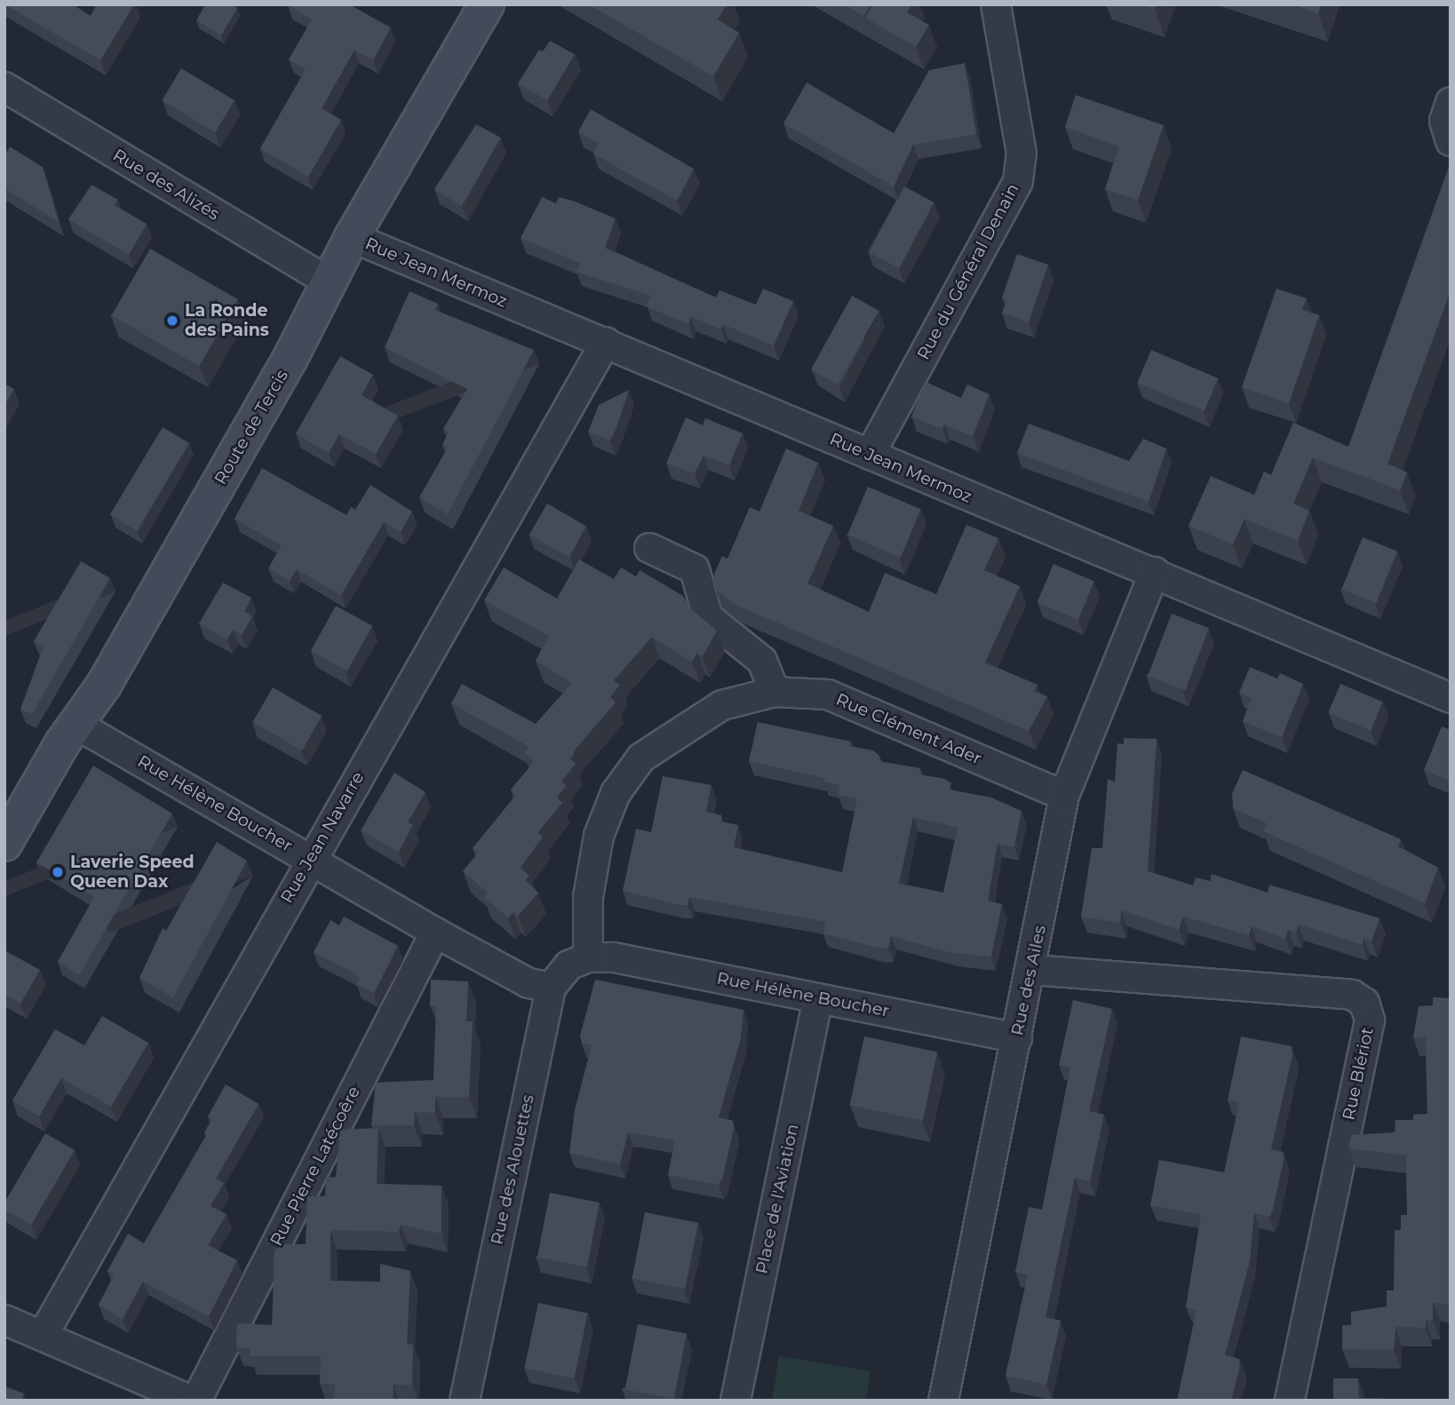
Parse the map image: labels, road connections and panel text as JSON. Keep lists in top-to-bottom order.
{
  "streets": {
    "main road": ["Route de Tercis"],
    "street": [
      "Rue des Alizés",
      "Rue du Général Denain",
      "Rue Jean Mermoz",
      "Rue Clément Ader",
      "Rue Hélène Boucher",
      "Rue Jean Navarre",
      "Rue des Ailes",
      "Rue Blériot",
      "Rue Pierre Latécoêre",
      "Rue des Alouettes",
      "Place de l'Aviation"
    ]
  },
  "crossings": [
    ["Rue des Alizés", "Route de Tercis"],
    ["Rue du Général Denain", "Rue Jean Mermoz"],
    ["Rue Jean Mermoz", "Route de Tercis"],
    ["Rue Jean Mermoz", "Rue Jean Navarre"],
    ["Rue Jean Mermoz", "Rue des Ailes"],
    ["Route de Tercis", "Rue Hélène Boucher"],
    ["Rue Clément Ader", "Rue Hélène Boucher"],
    ["Rue Clément Ader", "Rue des Ailes"],
    ["Rue Clément Ader", "Rue des Alouettes"],
    ["Rue Hélène Boucher", "Rue Jean Navarre"],
    ["Rue Hélène Boucher", "Rue des Ailes"],
    ["Rue Hélène Boucher", "Rue Pierre Latécoêre"],
    ["Rue Hélène Boucher", "Rue des Alouettes"],
    ["Rue Hélène Boucher", "Place de l'Aviation"],
    ["Rue des Ailes", "Rue Blériot"]
  ],
  "places": ["La Ronde des Pains", "Laverie Speed Queen Dax"]
}
